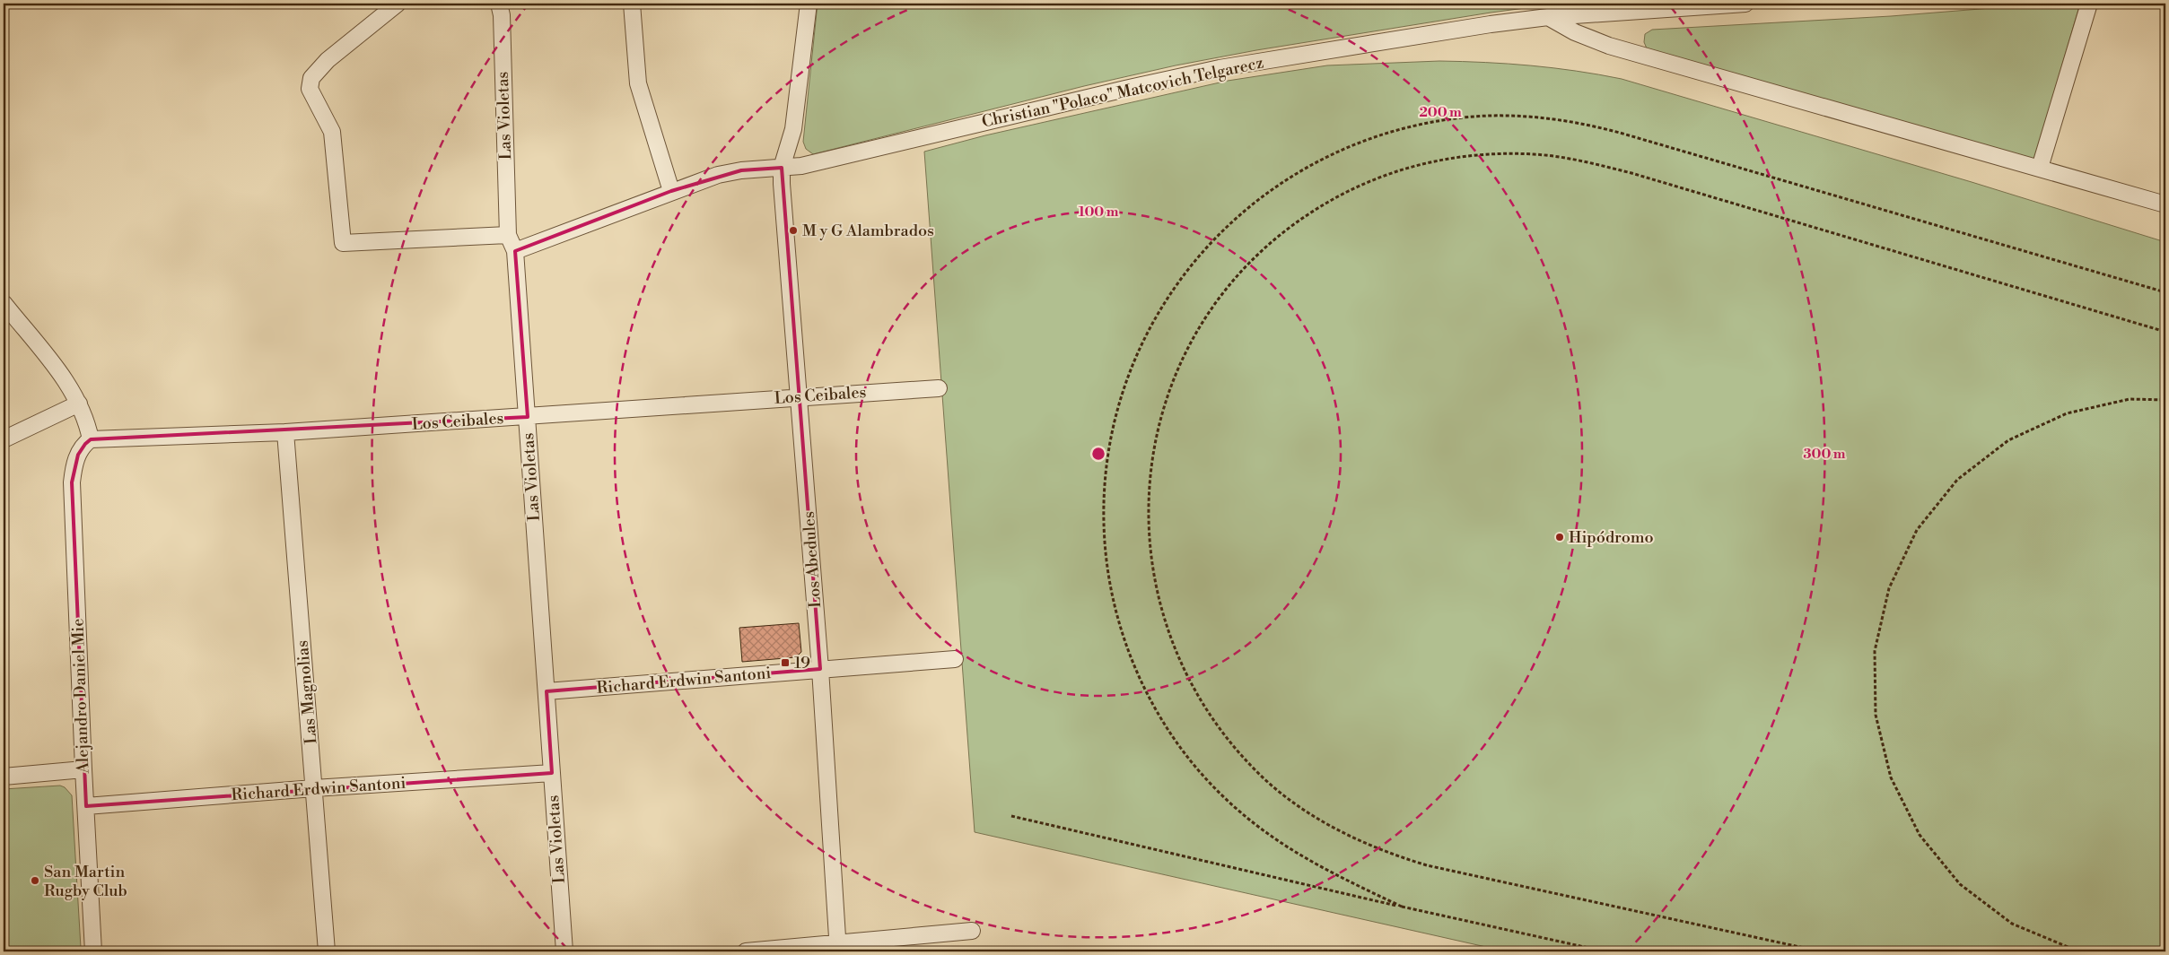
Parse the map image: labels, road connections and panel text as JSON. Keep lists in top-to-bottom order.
{
  "streets": {
    "street": [
      "Christian \"Polaco\" Matcovich Telgarecz",
      "Las Violetas",
      "Los Ceibales",
      "Los Abedules",
      "Richard Erdwin Santoni",
      "Las Magnolias",
      "Alejandro Daniel Mie"
    ]
  },
  "crossings": [
    ["Christian \"Polaco\" Matcovich Telgarecz", "Las Violetas"],
    ["Christian \"Polaco\" Matcovich Telgarecz", "Los Abedules"],
    ["Las Violetas", "Los Ceibales"],
    ["Las Violetas", "Richard Erdwin Santoni"],
    ["Los Ceibales", "Los Abedules"],
    ["Los Ceibales", "Las Magnolias"],
    ["Los Ceibales", "Alejandro Daniel Mie"],
    ["Los Abedules", "Richard Erdwin Santoni"],
    ["Richard Erdwin Santoni", "Las Magnolias"],
    ["Richard Erdwin Santoni", "Alejandro Daniel Mie"]
  ],
  "places": {
    "other": ["M y G Alambrados", "Hipódromo", "San Martin Rugby Club"],
    "transit": ["19"]
  },
  "rings": ["200 m", "100 m", "300 m"]
}
